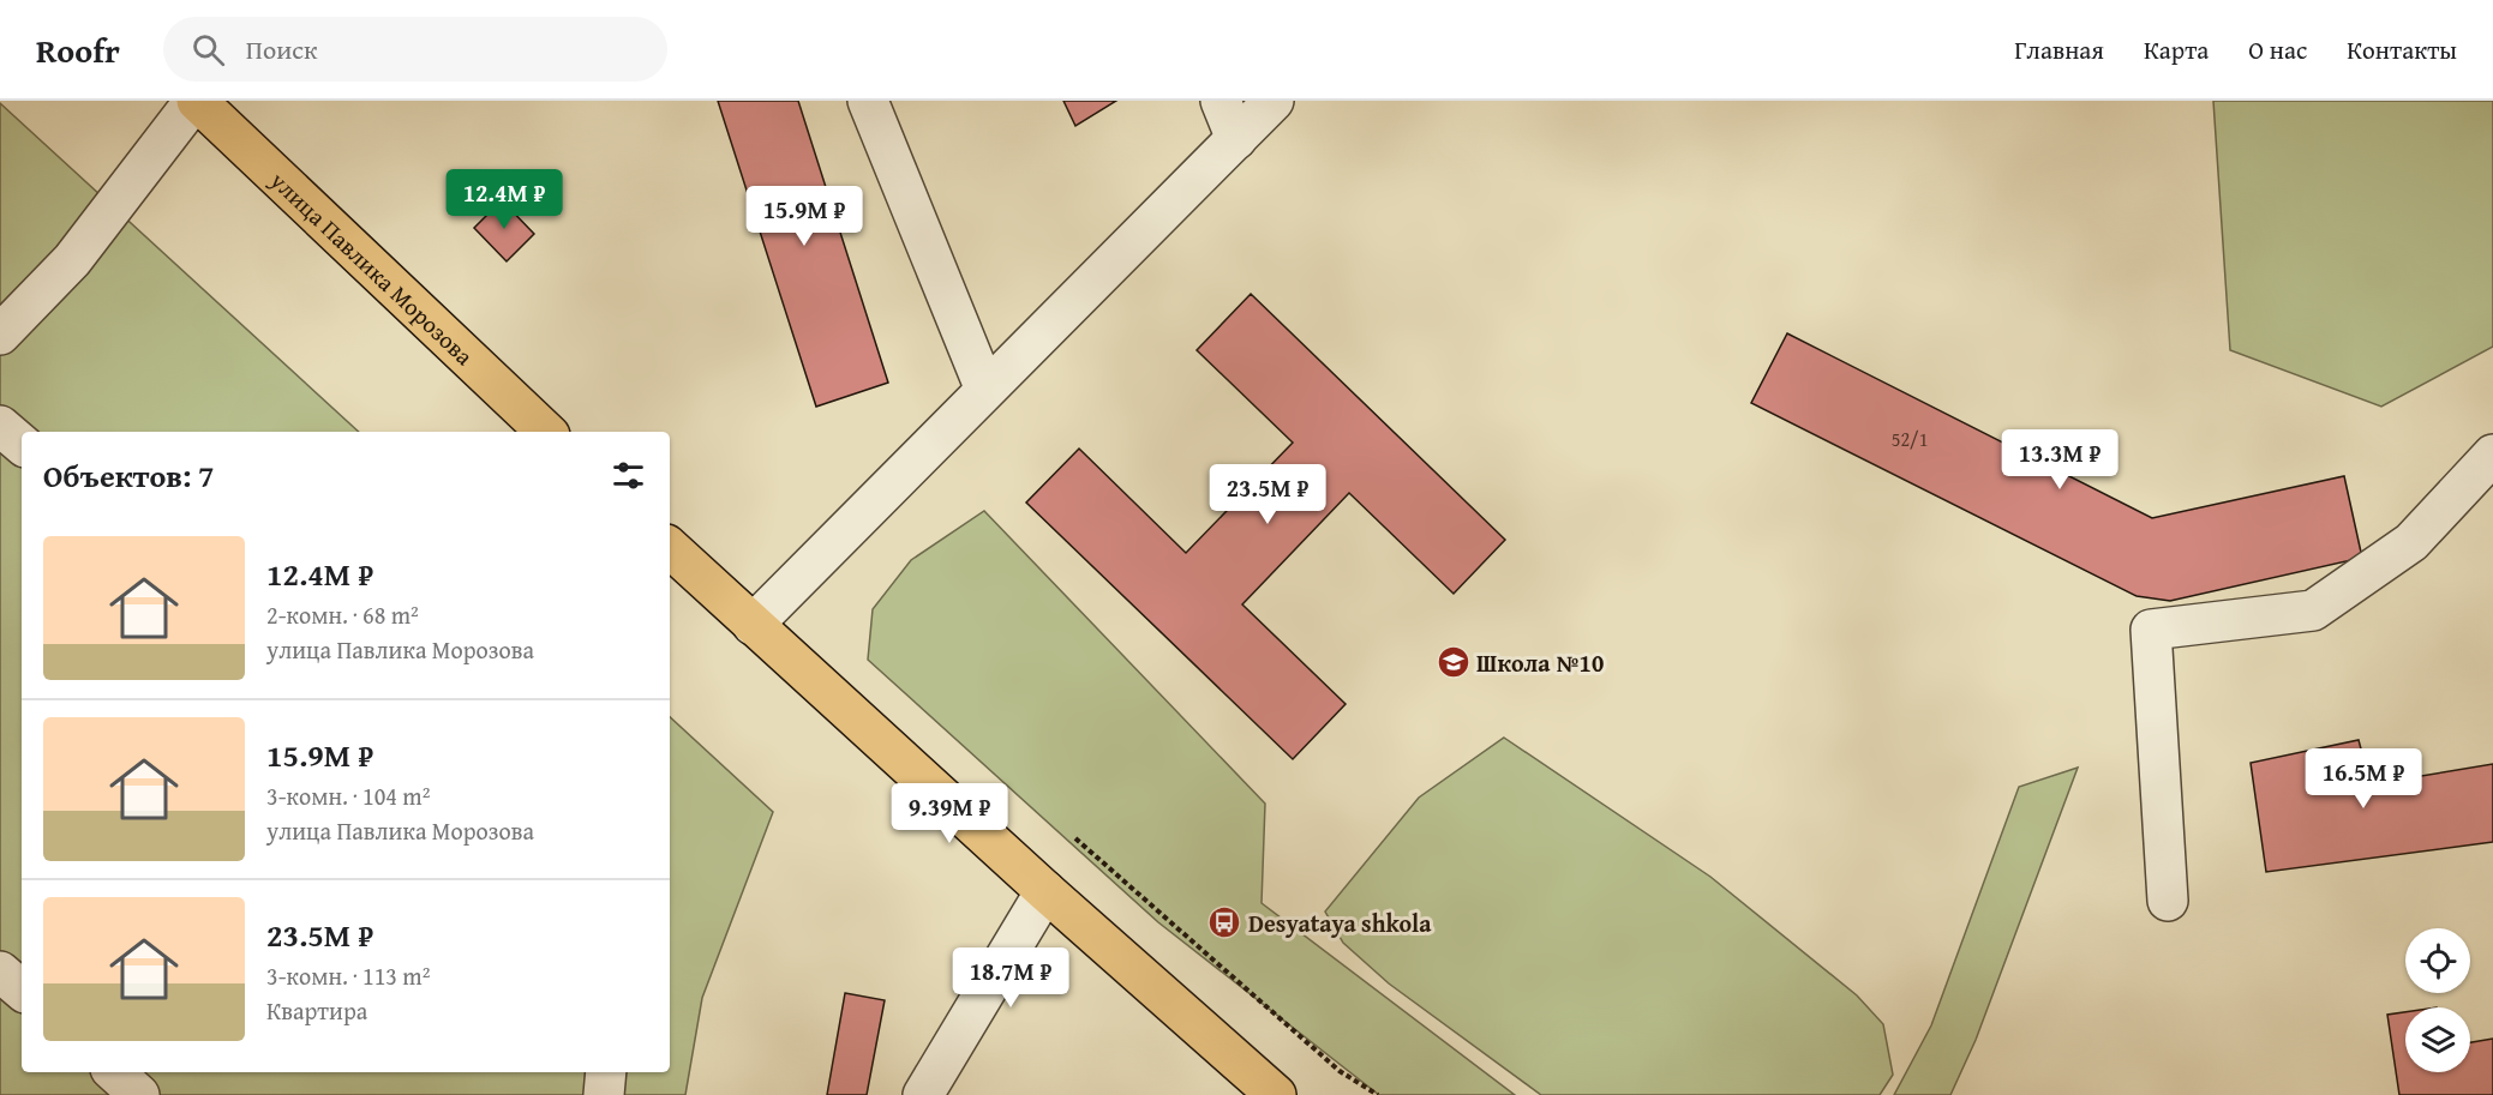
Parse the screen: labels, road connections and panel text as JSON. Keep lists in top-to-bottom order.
{
  "streets": {
    "main road": ["улица Павлика Морозова"]
  },
  "places": {
    "school or university": ["Школа №10"],
    "bus stop": ["Desyataya shkola"]
  },
  "house_numbers": ["52/1"],
  "page": {
    "header": "Roofr",
    "search": "Поиск",
    "nav": [
      "Главная",
      "Карта",
      "О нас",
      "Контакты"
    ],
    "price": [
      "12.4M ₽",
      "15.9M ₽",
      "13.3M ₽",
      "23.5M ₽",
      "16.5M ₽",
      "9.39M ₽",
      "18.7M ₽"
    ],
    "heading": "Объектов: 7",
    "list": [
      {
        "name": "12.4M ₽",
        "note": "2-комн. · 68 m² · улица Павлика Морозова"
      },
      {
        "name": "15.9M ₽",
        "note": "3-комн. · 104 m² · улица Павлика Морозова"
      },
      {
        "name": "23.5M ₽",
        "note": "3-комн. · 113 m² · Квартира"
      }
    ]
  }
}
